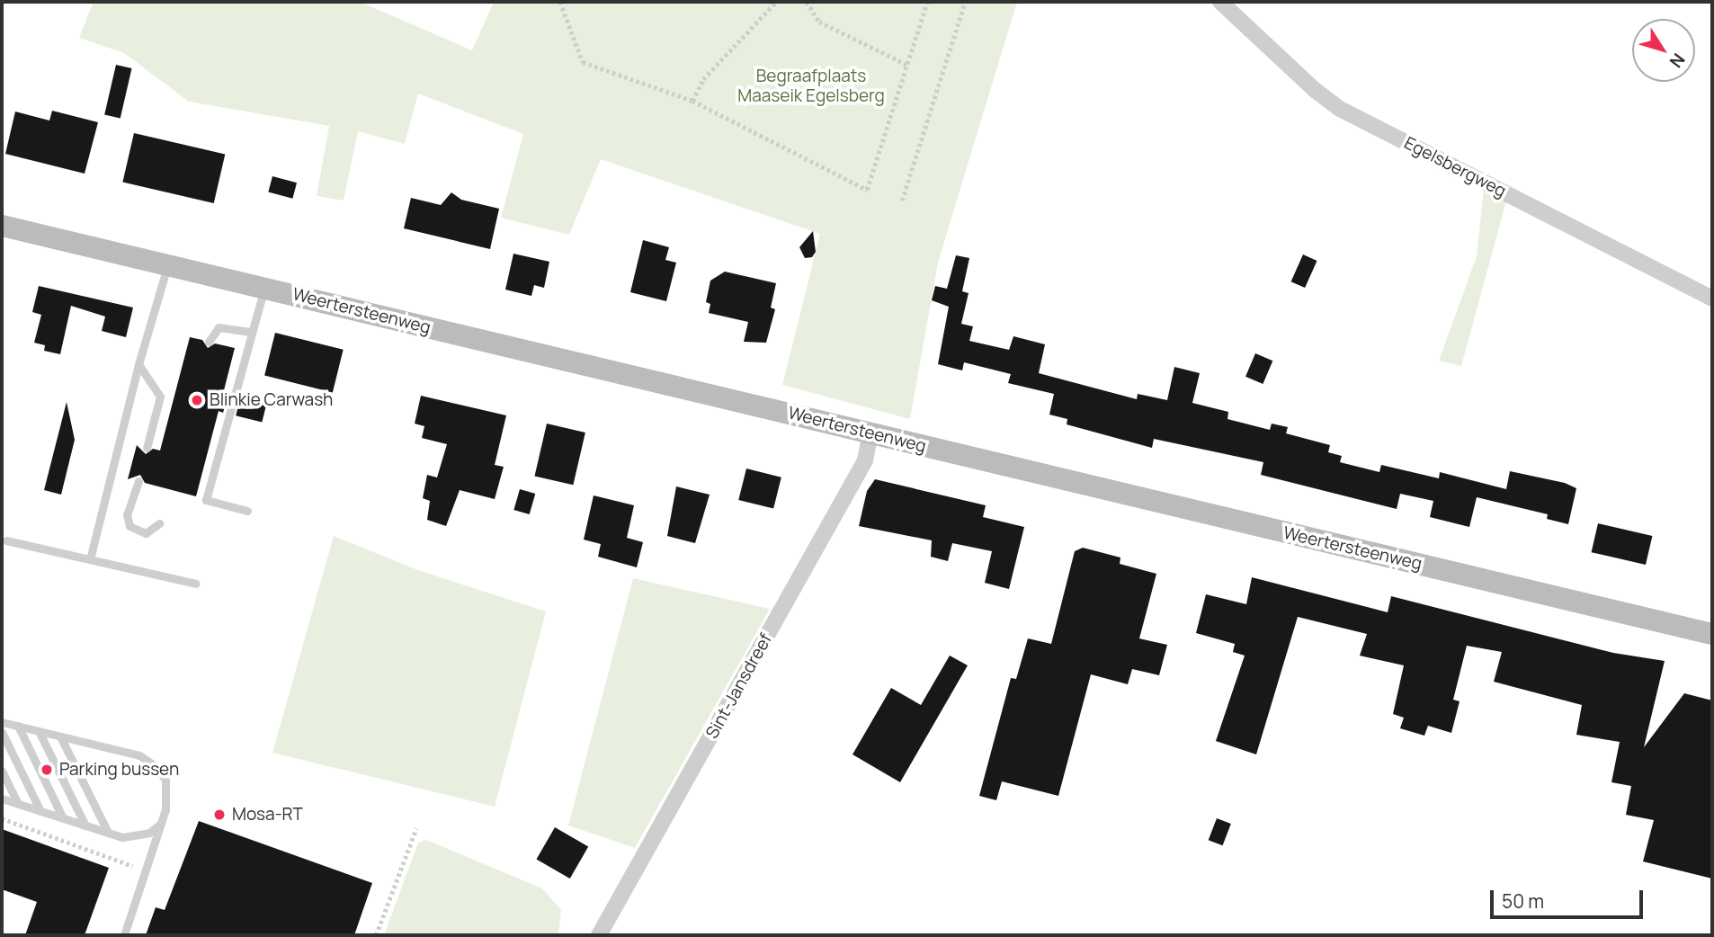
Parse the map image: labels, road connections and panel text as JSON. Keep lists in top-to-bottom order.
{
  "streets": {
    "main road": ["Weertersteenweg"],
    "street": ["Egelsbergweg", "Sint-Jansdreef"]
  },
  "crossings": [
    ["Weertersteenweg", "Sint-Jansdreef"]
  ],
  "parks": ["Begraafplaats Maaseik Egelsberg"],
  "places": ["Blinkie Carwash", "Parking bussen", "Mosa-RT"],
  "scale_bar": "50 m",
  "north": "bottom right"
}
